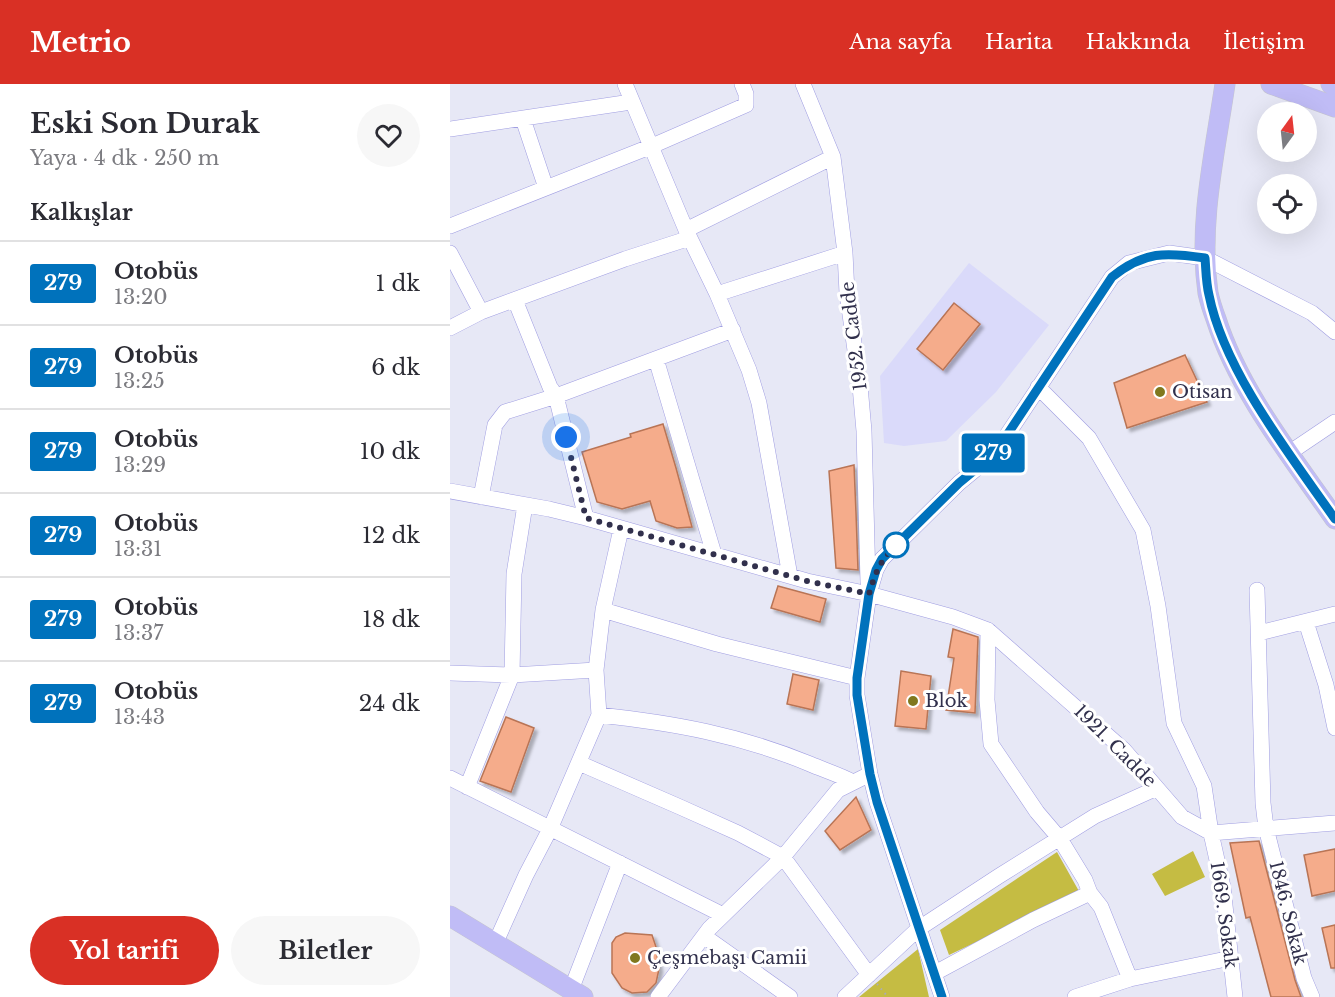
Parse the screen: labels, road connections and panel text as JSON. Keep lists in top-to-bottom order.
{
  "streets": {
    "street": [
      "1952. Cadde",
      "1921. Cadde",
      "1846. Sokak",
      "1669. Sokak"
    ]
  },
  "crossings": [
    ["1952. Cadde", "1921. Cadde"],
    ["1921. Cadde", "1669. Sokak"]
  ],
  "places": ["Otisan", "Blok", "Çeşmebaşı Camii"],
  "lines": ["bus line 279"],
  "north": "top",
  "page": {
    "header": "Metrio",
    "nav": [
      "Ana sayfa",
      "Harita",
      "Hakkında",
      "İletişim"
    ],
    "heading": [
      ["Eski Son Durak", "Yaya · 4 dk · 250 m"],
      "Kalkışlar"
    ],
    "on_map": "279",
    "list": [
      {
        "mark": "279",
        "name": "Otobüs",
        "note": "13:20",
        "value": "1 dk"
      },
      {
        "mark": "279",
        "name": "Otobüs",
        "note": "13:25",
        "value": "6 dk"
      },
      {
        "mark": "279",
        "name": "Otobüs",
        "note": "13:29",
        "value": "10 dk"
      },
      {
        "mark": "279",
        "name": "Otobüs",
        "note": "13:31",
        "value": "12 dk"
      },
      {
        "mark": "279",
        "name": "Otobüs",
        "note": "13:37",
        "value": "18 dk"
      },
      {
        "mark": "279",
        "name": "Otobüs",
        "note": "13:43",
        "value": "24 dk"
      }
    ],
    "buttons": ["Yol tarifi", "Biletler"]
  }
}
